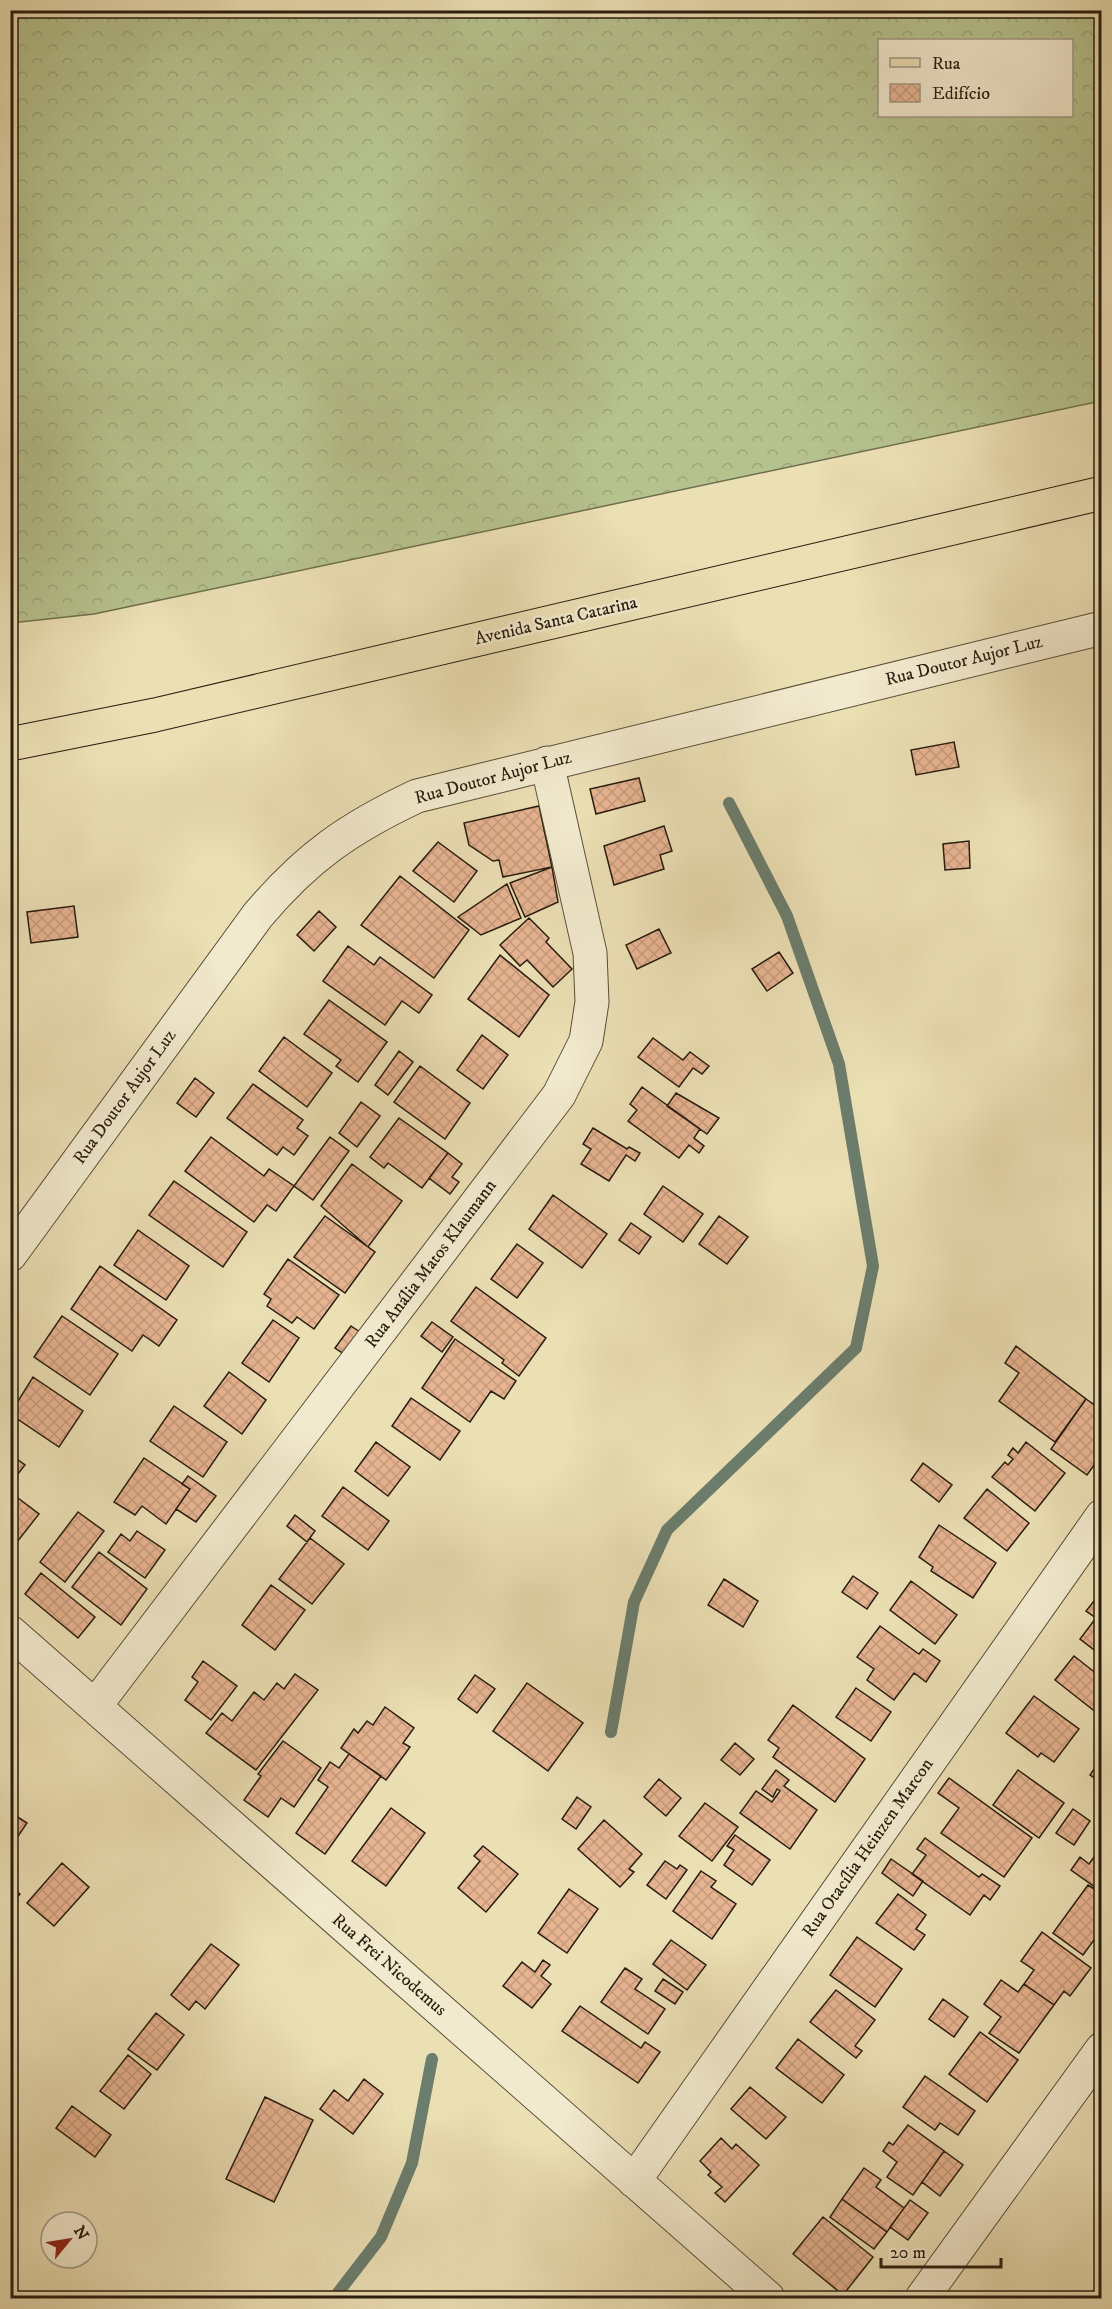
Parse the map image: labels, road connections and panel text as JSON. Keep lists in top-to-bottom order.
{
  "streets": {
    "main road": ["Avenida Santa Catarina"],
    "street": [
      "Rua Doutor Aujor Luz",
      "Rua Anália Matos Klaumann",
      "Rua Otacília Heinzen Marcon",
      "Rua Frei Nicodemus"
    ]
  },
  "crossings": [
    ["Rua Doutor Aujor Luz", "Rua Anália Matos Klaumann"],
    ["Rua Anália Matos Klaumann", "Rua Frei Nicodemus"],
    ["Rua Otacília Heinzen Marcon", "Rua Frei Nicodemus"]
  ],
  "legend": ["Rua", "Edifício"],
  "scale_bar": "20 m",
  "north": "top right"
}
